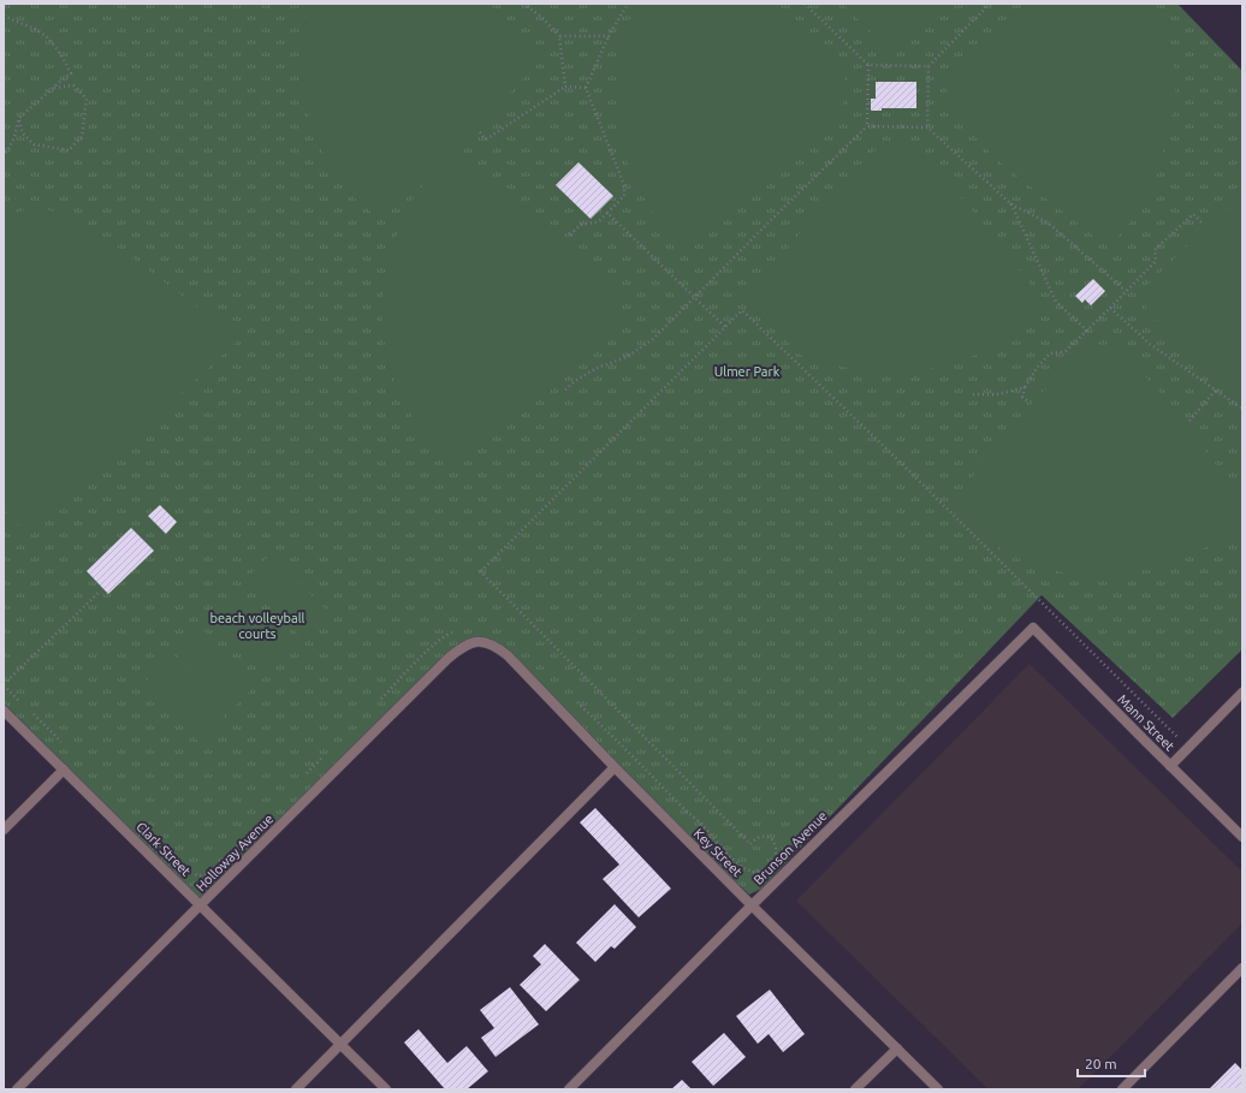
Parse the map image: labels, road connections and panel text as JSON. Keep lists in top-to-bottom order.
{
  "streets": {
    "street": [
      "Mann Street",
      "Brunson Avenue",
      "Clark Street",
      "Holloway Avenue",
      "Key Street"
    ]
  },
  "crossings": [
    ["Mann Street", "Brunson Avenue"],
    ["Brunson Avenue", "Key Street"],
    ["Clark Street", "Holloway Avenue"],
    ["Holloway Avenue", "Key Street"]
  ],
  "parks": ["Ulmer Park", "beach volleyball courts"],
  "scale_bar": "20 m"
}
